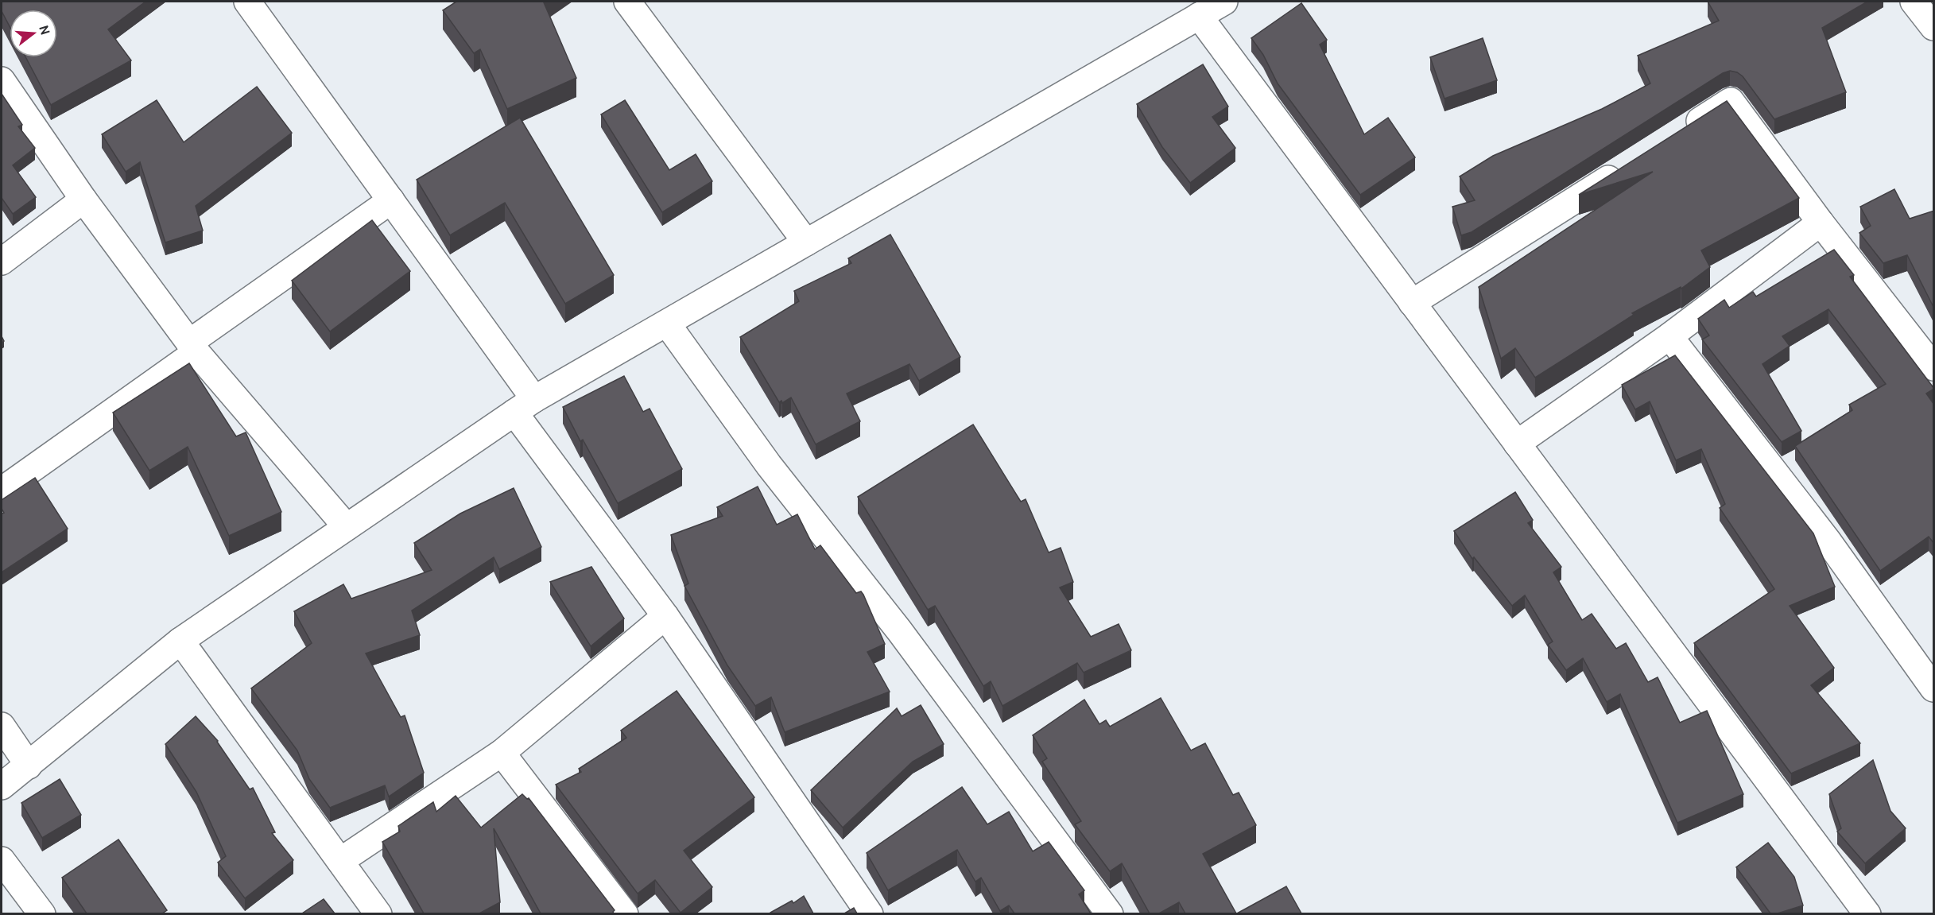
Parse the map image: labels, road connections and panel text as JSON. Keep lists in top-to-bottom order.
{
  "north": "right"
}
